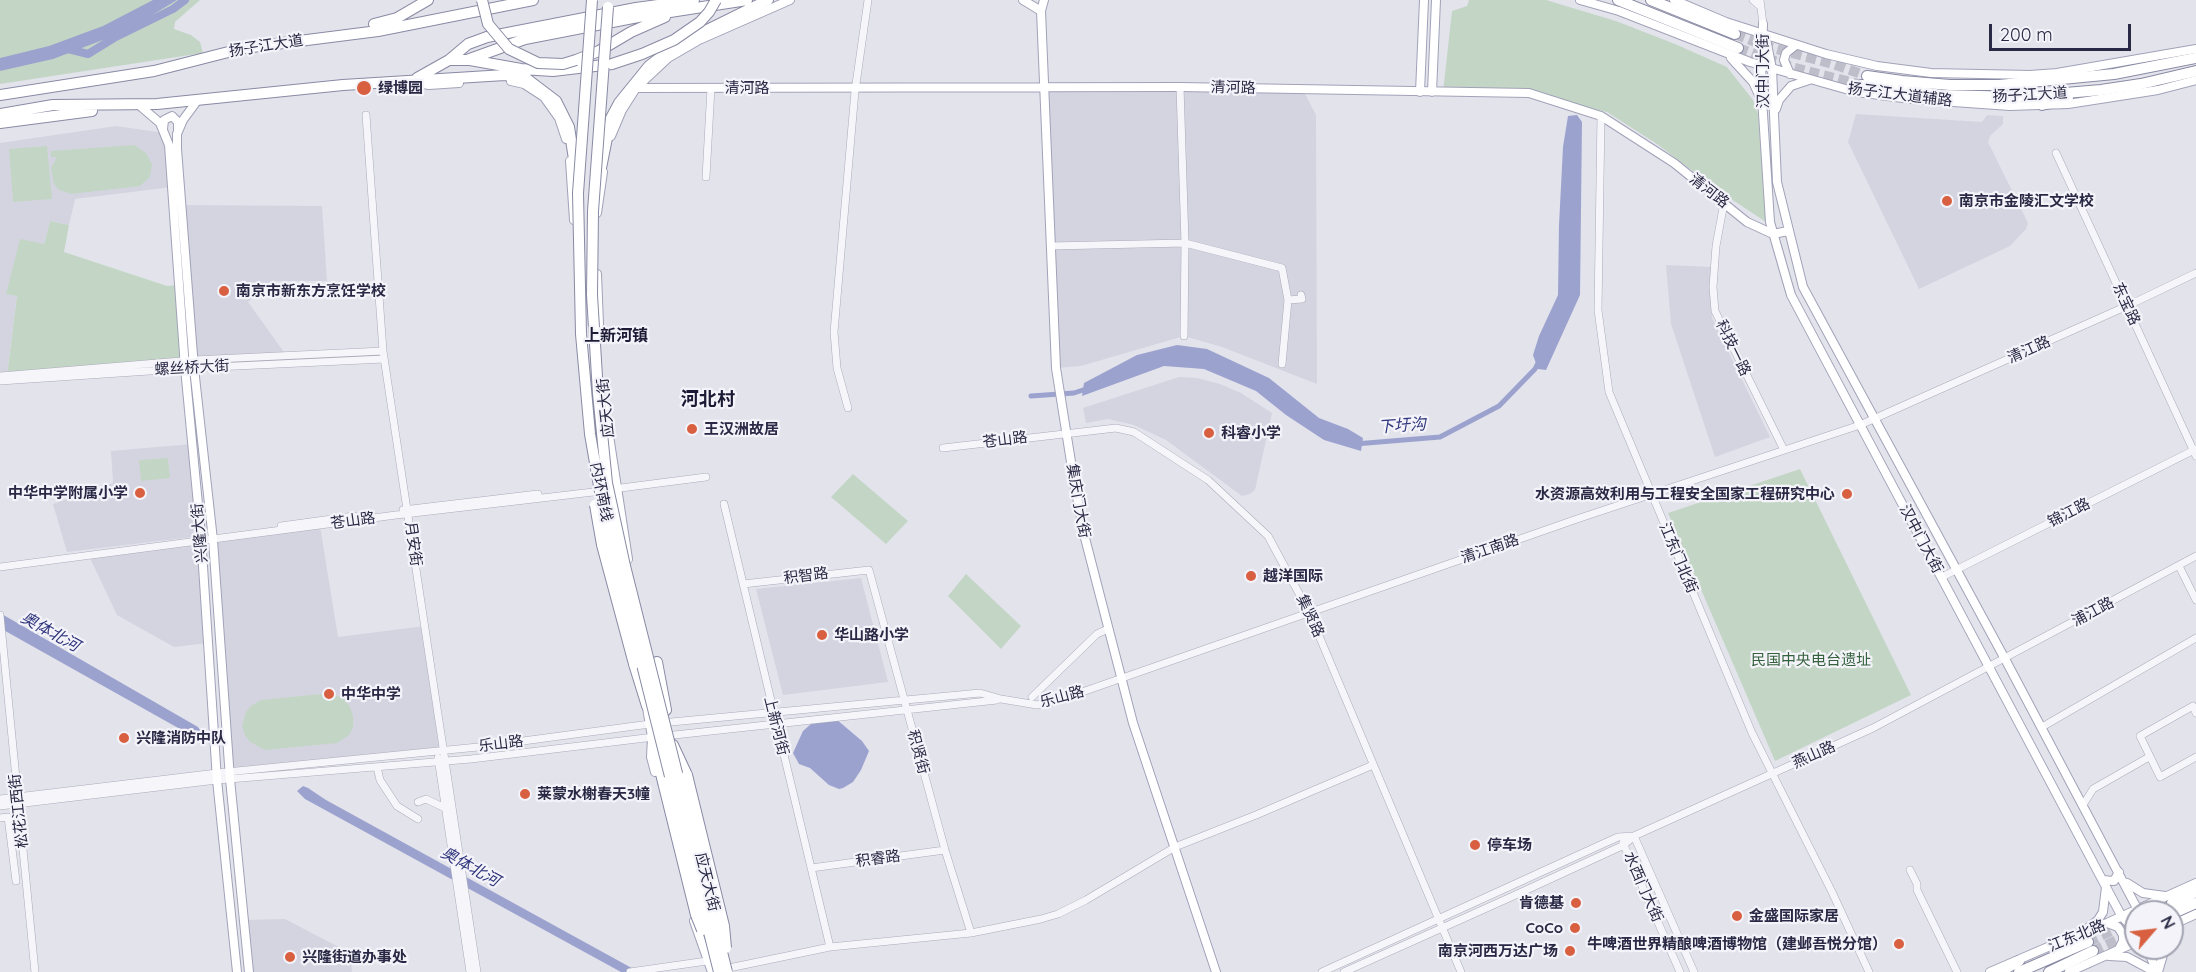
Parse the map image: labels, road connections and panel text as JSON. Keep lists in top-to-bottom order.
{
  "streets": {
    "highway": ["扬子江大道", "内环南线"],
    "main road": [
      "汉中门大街",
      "清河路",
      "扬子江大道辅路",
      "应天大街",
      "集庆门大街",
      "兴隆大街",
      "江东北路"
    ],
    "street": [
      "东宝路",
      "科技一路",
      "清江路",
      "螺丝桥大街",
      "苍山路",
      "锦江路",
      "月安街",
      "清江南路",
      "江东门北街",
      "积智路",
      "浦江路",
      "集贤路",
      "乐山路",
      "上新河街",
      "积贤街",
      "燕山路",
      "松花江西街",
      "积睿路",
      "水西门大街"
    ]
  },
  "crossings": [
    ["汉中门大街", "清河路"],
    ["汉中门大街", "扬子江大道辅路"],
    ["汉中门大街", "清江路"],
    ["汉中门大街", "锦江路"],
    ["汉中门大街", "清江南路"],
    ["汉中门大街", "浦江路"],
    ["汉中门大街", "燕山路"],
    ["汉中门大街", "江东北路"],
    ["清河路", "科技一路"],
    ["清河路", "应天大街"],
    ["清河路", "集庆门大街"],
    ["清河路", "江东门北街"],
    ["东宝路", "清江路"],
    ["东宝路", "锦江路"],
    ["科技一路", "清江南路"],
    ["清江路", "清江南路"],
    ["螺丝桥大街", "兴隆大街"],
    ["螺丝桥大街", "月安街"],
    ["应天大街", "苍山路"],
    ["应天大街", "内环南线"],
    ["应天大街", "乐山路"],
    ["苍山路", "集庆门大街"],
    ["苍山路", "兴隆大街"],
    ["苍山路", "月安街"],
    ["苍山路", "集贤路"],
    ["集庆门大街", "清江南路"],
    ["集庆门大街", "集贤路"],
    ["集庆门大街", "乐山路"],
    ["兴隆大街", "乐山路"],
    ["月安街", "乐山路"],
    ["清江南路", "江东门北街"],
    ["清江南路", "集贤路"],
    ["清江南路", "乐山路"],
    ["江东门北街", "燕山路"],
    ["积智路", "上新河街"],
    ["积智路", "积贤街"],
    ["浦江路", "燕山路"],
    ["集贤路", "燕山路"],
    ["乐山路", "上新河街"],
    ["乐山路", "积贤街"],
    ["乐山路", "松花江西街"],
    ["上新河街", "积睿路"],
    ["积贤街", "积睿路"],
    ["燕山路", "水西门大街"]
  ],
  "districts": ["上新河镇", "河北村"],
  "water": ["下圩沟", "奥体北河"],
  "parks": ["民国中央电台遗址"],
  "places": [
    "绿博园",
    "南京市金陵汇文学校",
    "南京市新东方烹饪学校",
    "王汉洲故居",
    "科睿小学",
    "中华中学附属小学",
    "水资源高效利用与工程安全国家工程研究中心",
    "越洋国际",
    "华山路小学",
    "中华中学",
    "兴隆消防中队",
    "莱蒙水榭春天3幢",
    "停车场",
    "肯德基",
    "金盛国际家居",
    "CoCo",
    "牛啤酒世界精酿啤酒博物馆（建邺吾悦分馆）",
    "南京河西万达广场",
    "兴隆街道办事处"
  ],
  "scale_bar": "200 m",
  "north": "top right"
}
